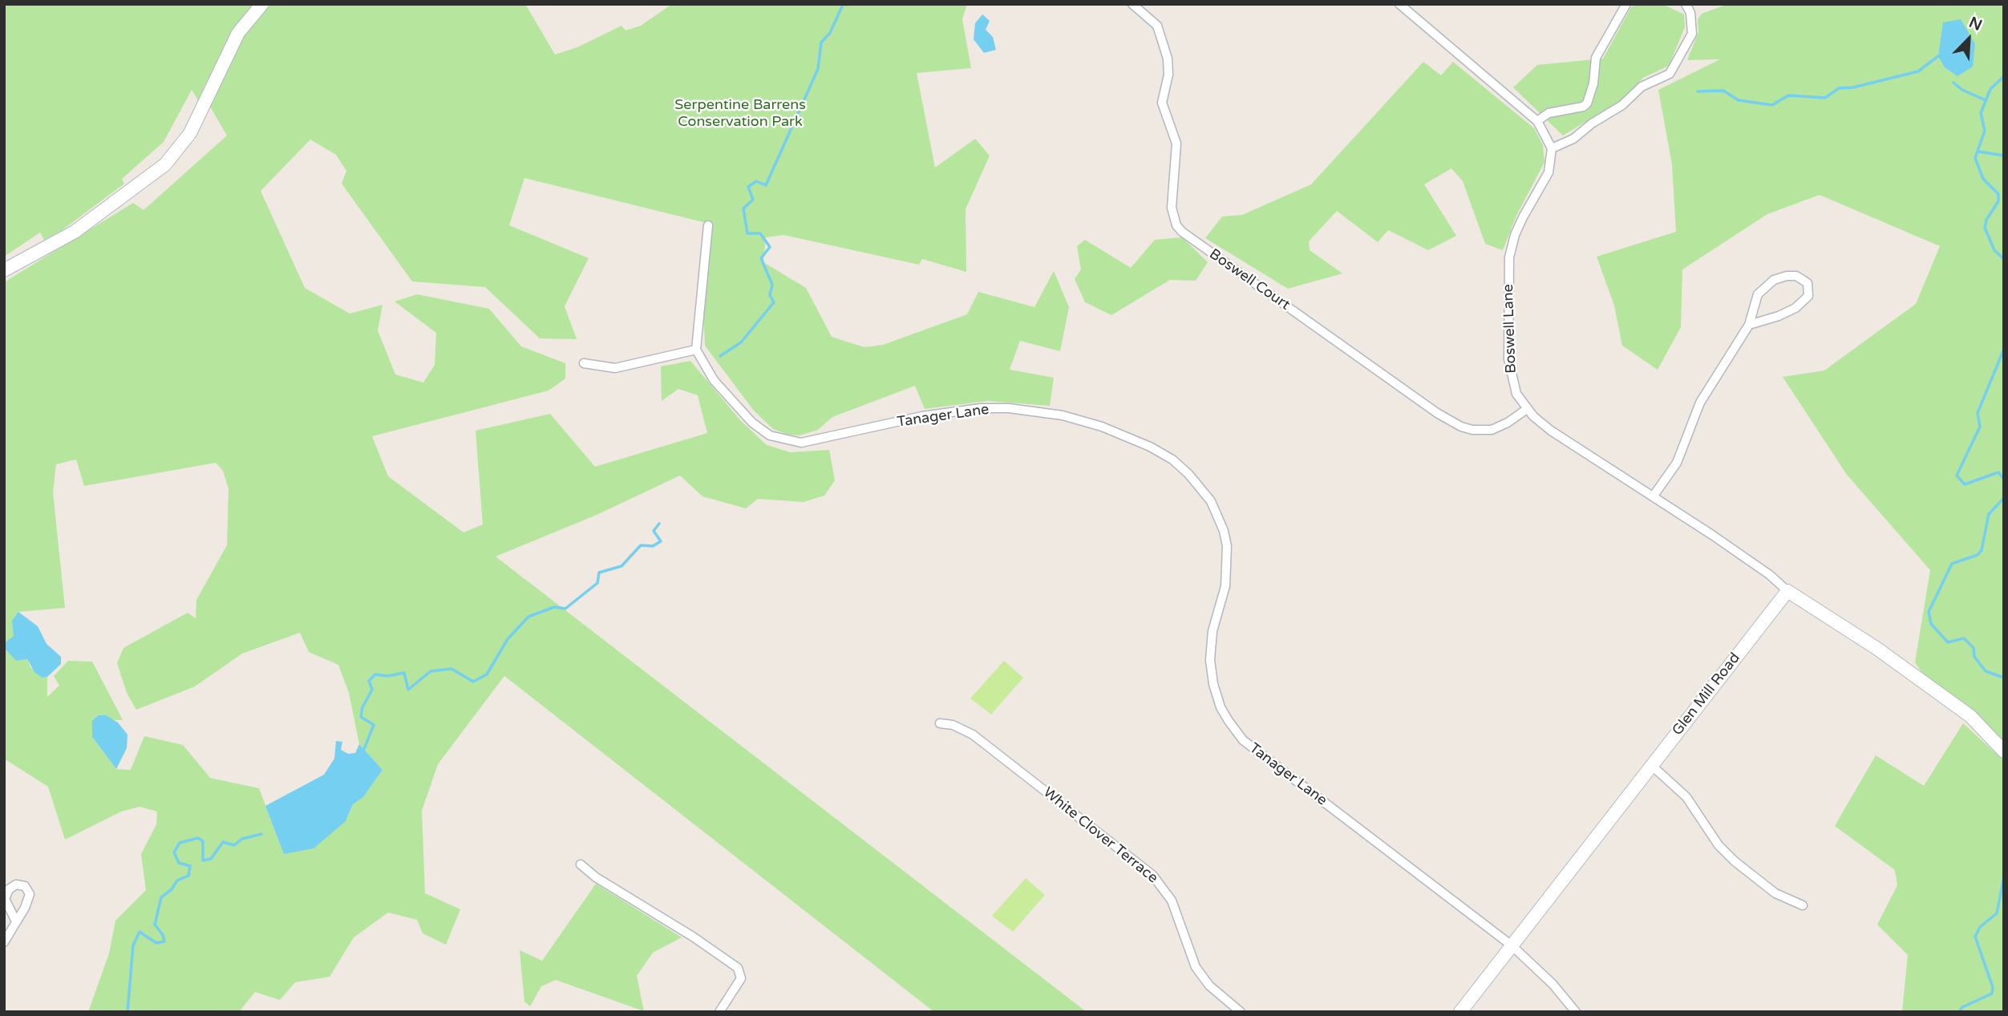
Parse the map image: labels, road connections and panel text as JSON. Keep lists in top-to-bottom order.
{
  "streets": {
    "main road": ["Glen Mill Road"],
    "street": [
      "Boswell Court",
      "Boswell Lane",
      "Tanager Lane",
      "White Clover Terrace"
    ]
  },
  "crossings": [
    ["Boswell Court", "Boswell Lane"],
    ["Boswell Lane", "Glen Mill Road"],
    ["Tanager Lane", "Glen Mill Road"]
  ],
  "parks": ["Serpentine Barrens Conservation Park"],
  "north": "top right"
}
